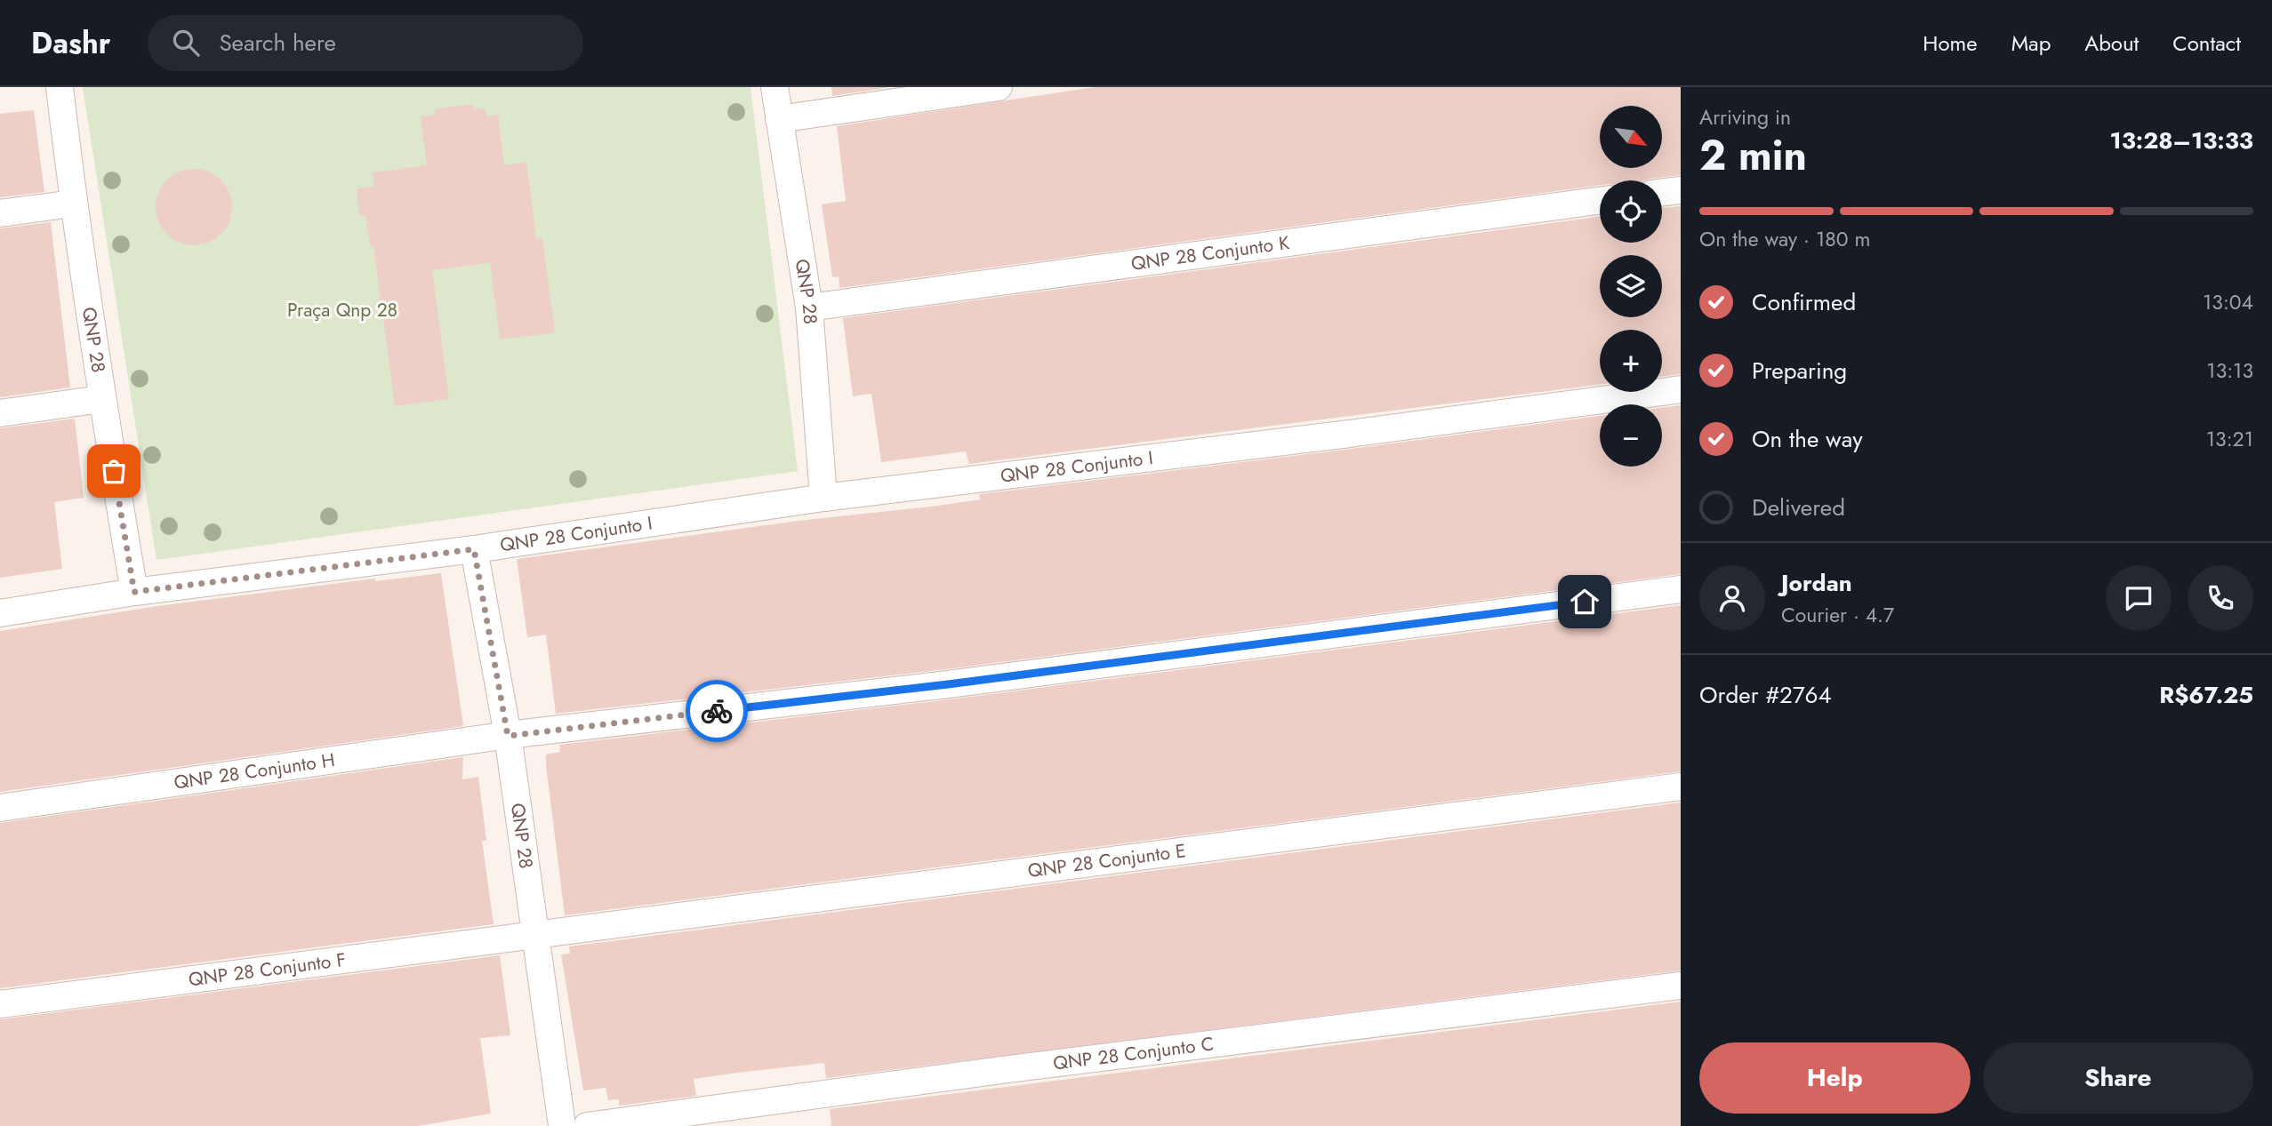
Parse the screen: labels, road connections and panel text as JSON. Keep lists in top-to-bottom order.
{
  "streets": {
    "street": [
      "QNP 28 Conjunto K",
      "QNP 28",
      "QNP 28 Conjunto I",
      "QNP 28 Conjunto H",
      "QNP 28 Conjunto E",
      "QNP 28 Conjunto F",
      "QNP 28 Conjunto C"
    ]
  },
  "crossings": [
    ["QNP 28 Conjunto K", "QNP 28"],
    ["QNP 28", "QNP 28 Conjunto I"],
    ["QNP 28", "QNP 28 Conjunto H"],
    ["QNP 28", "QNP 28 Conjunto E"],
    ["QNP 28", "QNP 28 Conjunto F"],
    ["QNP 28 Conjunto E", "QNP 28 Conjunto F"]
  ],
  "parks": ["Praça Qnp 28"],
  "north": "bottom right",
  "page": {
    "header": "Dashr",
    "search": "Search here",
    "nav": [
      "Home",
      "Map",
      "About",
      "Contact"
    ],
    "heading": ["2 min", "Arriving in", "13:28–13:33"],
    "panel": [
      "Jordan",
      "Courier · 4.7",
      "Order #2764",
      "R$67.25"
    ],
    "map_buttons": ["+", "−"],
    "bar": "On the way · 180 m",
    "list": [
      ["Confirmed", "13:04"],
      ["Preparing", "13:13"],
      ["On the way", "13:21"],
      "Delivered"
    ],
    "buttons": ["Help", "Share"]
  }
}
